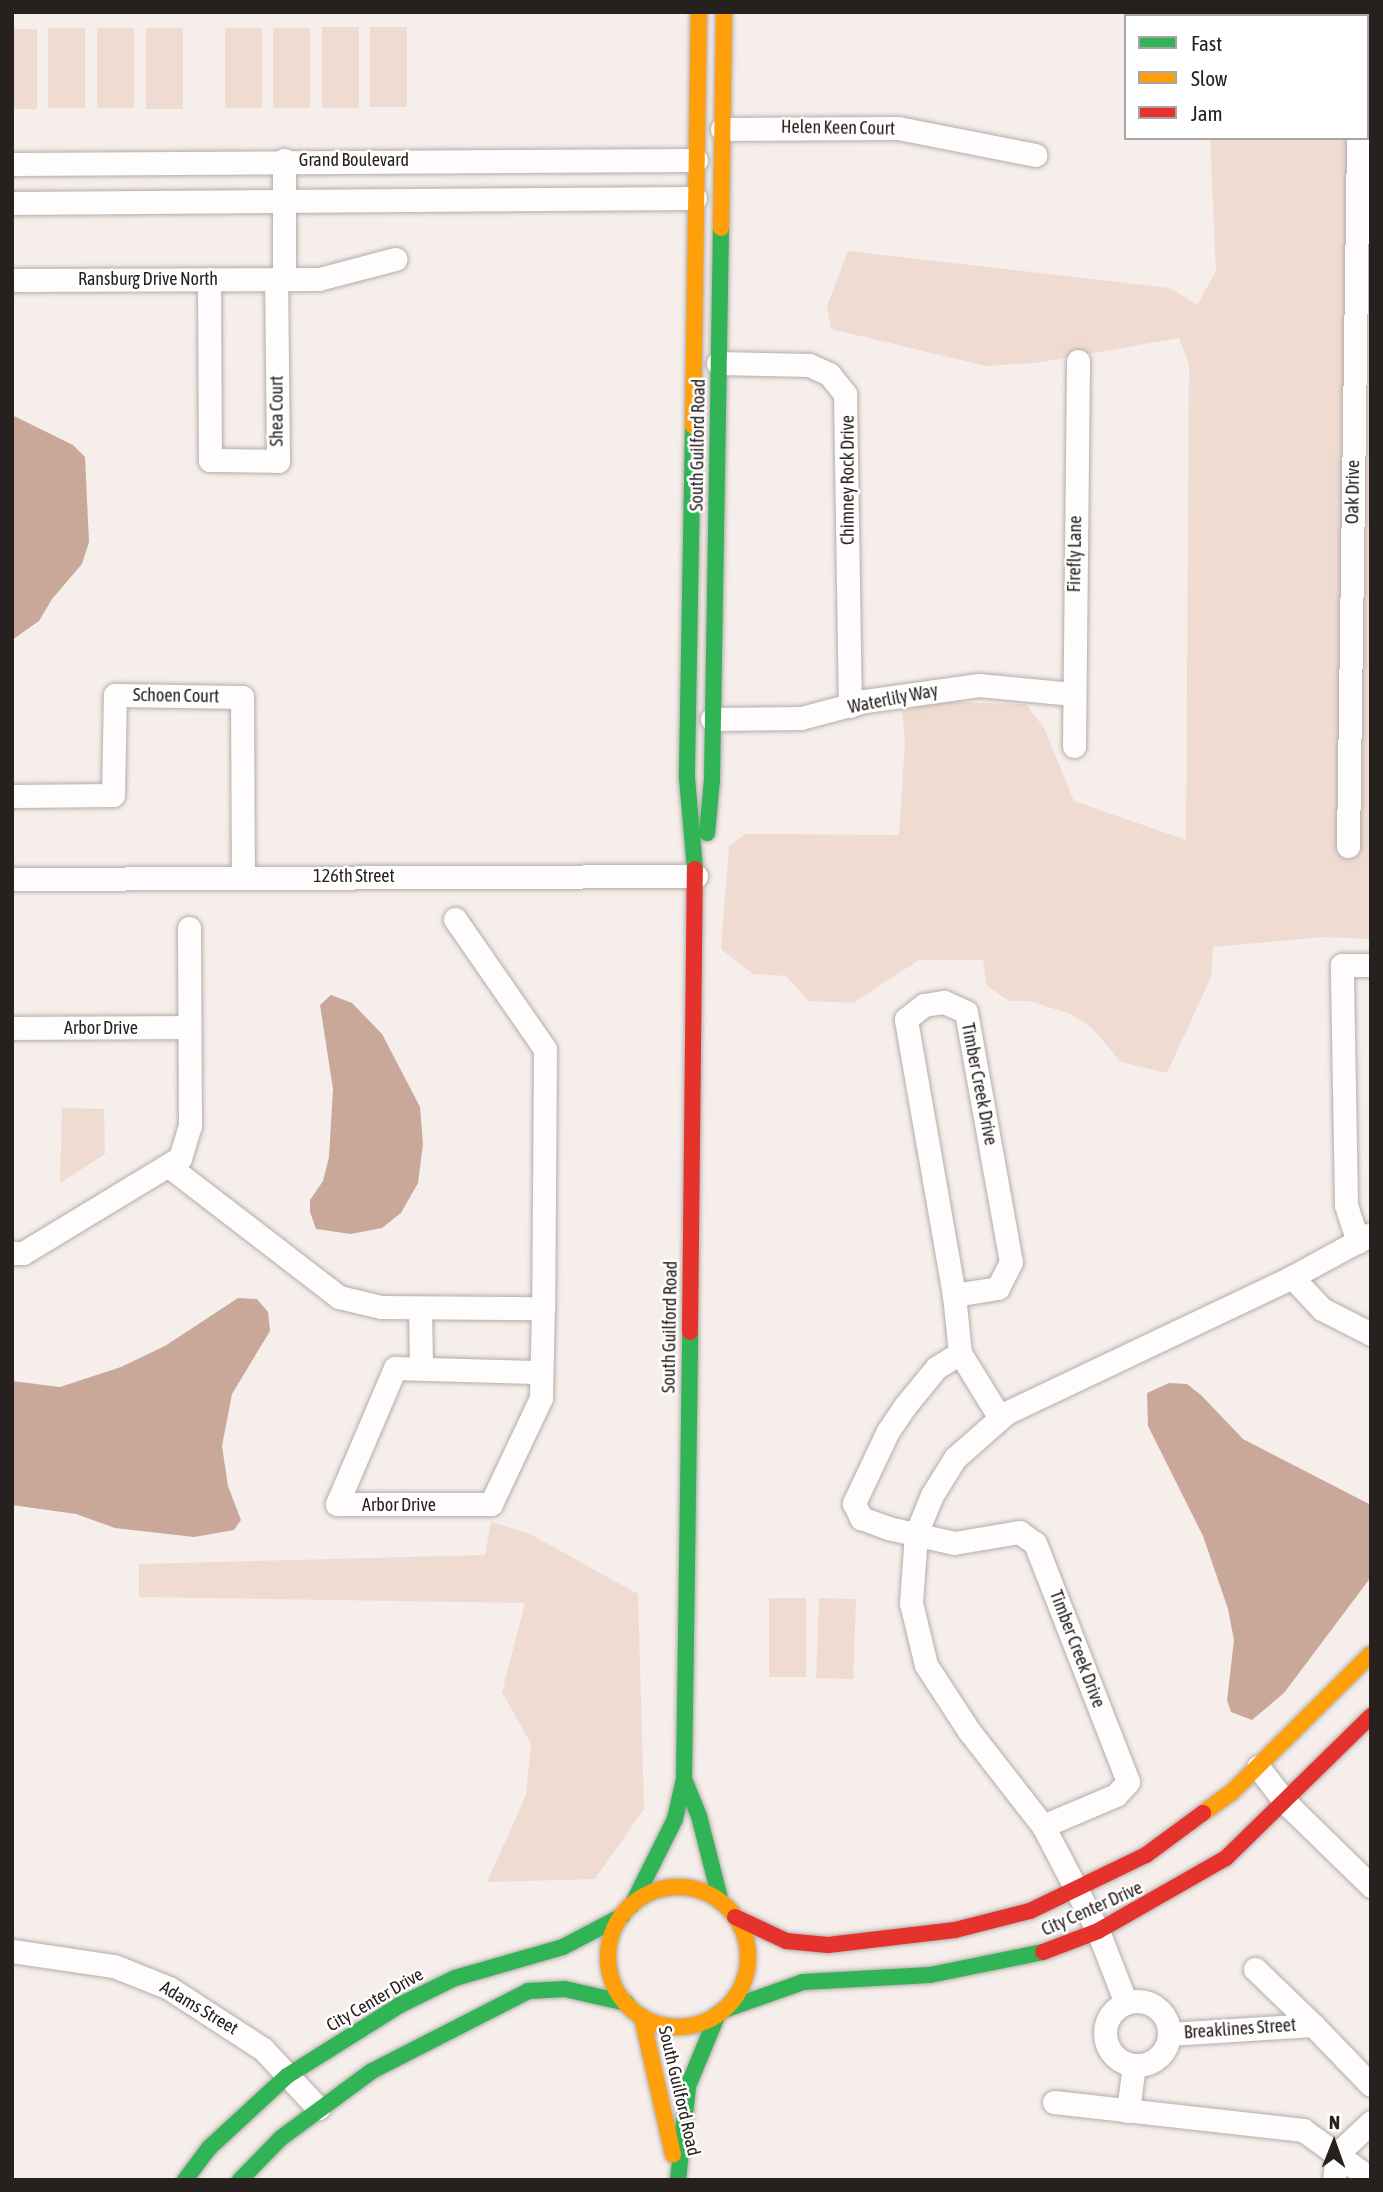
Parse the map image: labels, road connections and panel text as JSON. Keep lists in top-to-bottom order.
{
  "streets": {
    "main road": ["South Guilford Road", "City Center Drive"],
    "street": [
      "Helen Keen Court",
      "Grand Boulevard",
      "Ransburg Drive North",
      "Shea Court",
      "Chimney Rock Drive",
      "Oak Drive",
      "Firefly Lane",
      "Schoen Court",
      "Waterlily Way",
      "126th Street",
      "Arbor Drive",
      "Timber Creek Drive",
      "Adams Street",
      "Breaklines Street"
    ]
  },
  "crossings": [
    ["Helen Keen Court", "South Guilford Road"],
    ["Grand Boulevard", "South Guilford Road"],
    ["Ransburg Drive North", "Shea Court"],
    ["South Guilford Road", "Chimney Rock Drive"],
    ["South Guilford Road", "Waterlily Way"],
    ["South Guilford Road", "126th Street"],
    ["South Guilford Road", "City Center Drive"],
    ["Chimney Rock Drive", "Waterlily Way"],
    ["Firefly Lane", "Waterlily Way"],
    ["Schoen Court", "126th Street"],
    ["City Center Drive", "Adams Street"]
  ],
  "legend": ["Fast", "Slow", "Jam"],
  "north": "top"
}
